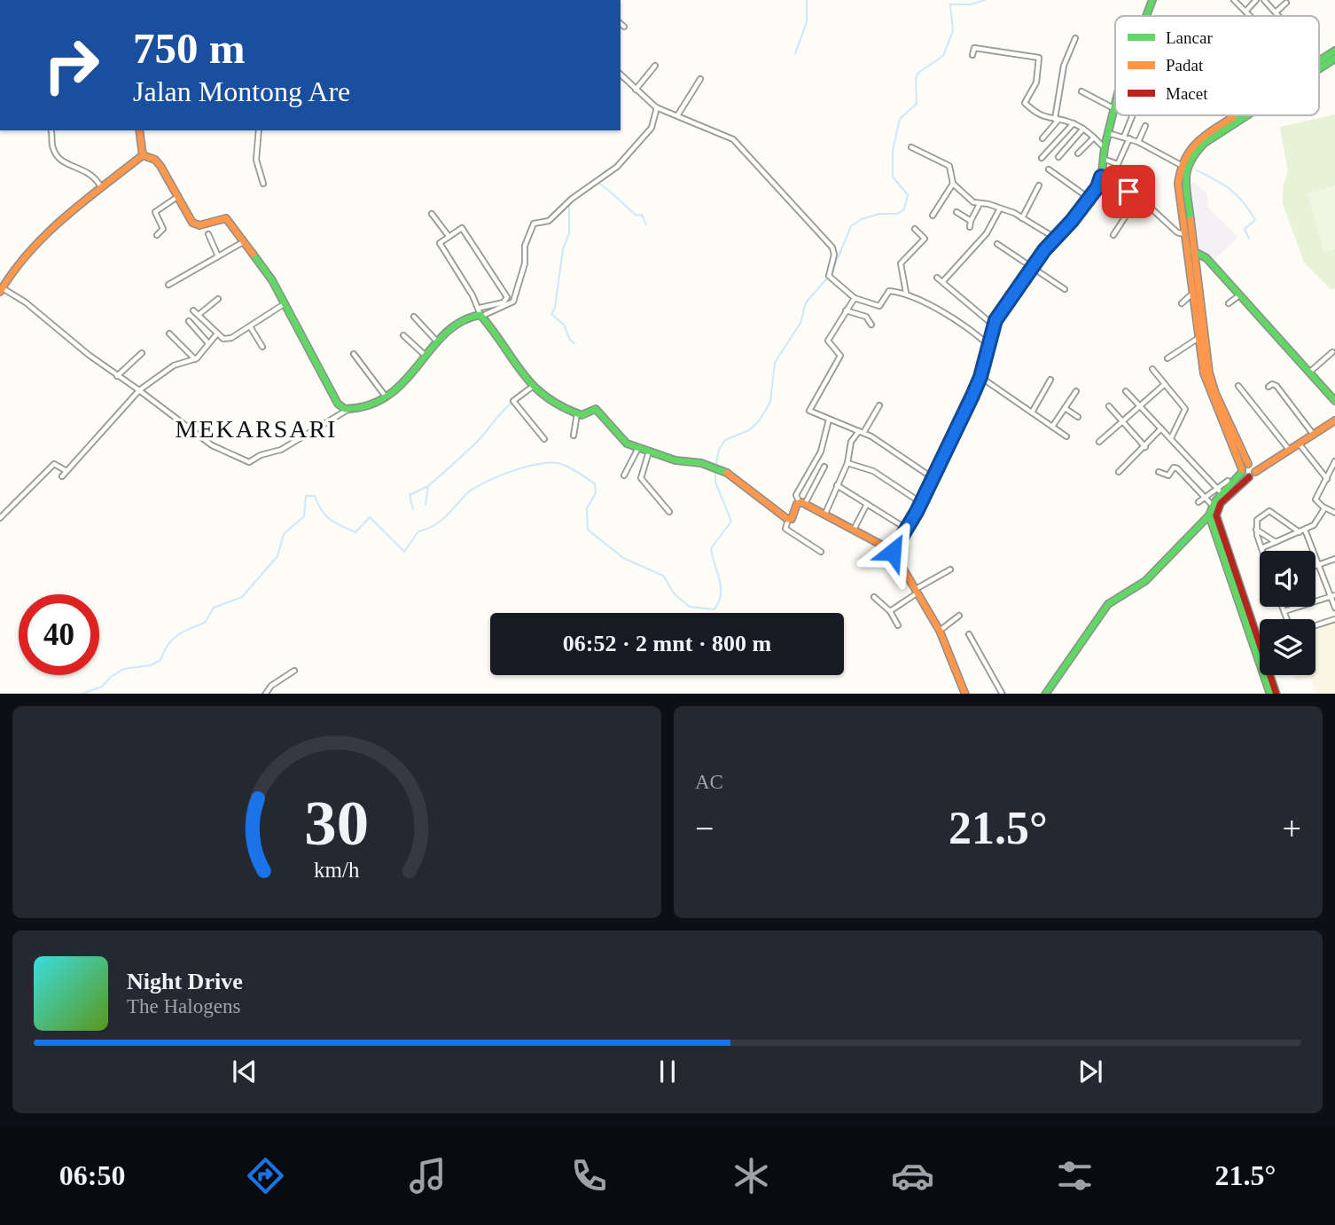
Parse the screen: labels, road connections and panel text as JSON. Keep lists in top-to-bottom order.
{
  "districts": ["MEKARSARI"],
  "legend": ["Lancar", "Padat", "Macet"],
  "page": {
    "turn": ["750 m", "Jalan Montong Are"],
    "limit": "40",
    "trip": "06:52 · 2 mnt · 800 m",
    "tile": "AC",
    "heat": ["−", "21.5°", "+"],
    "song": ["Night Drive", "The Halogens"],
    "tabs": ["06:50", "21.5°"],
    "gauge": ["30", "km/h"]
  }
}
